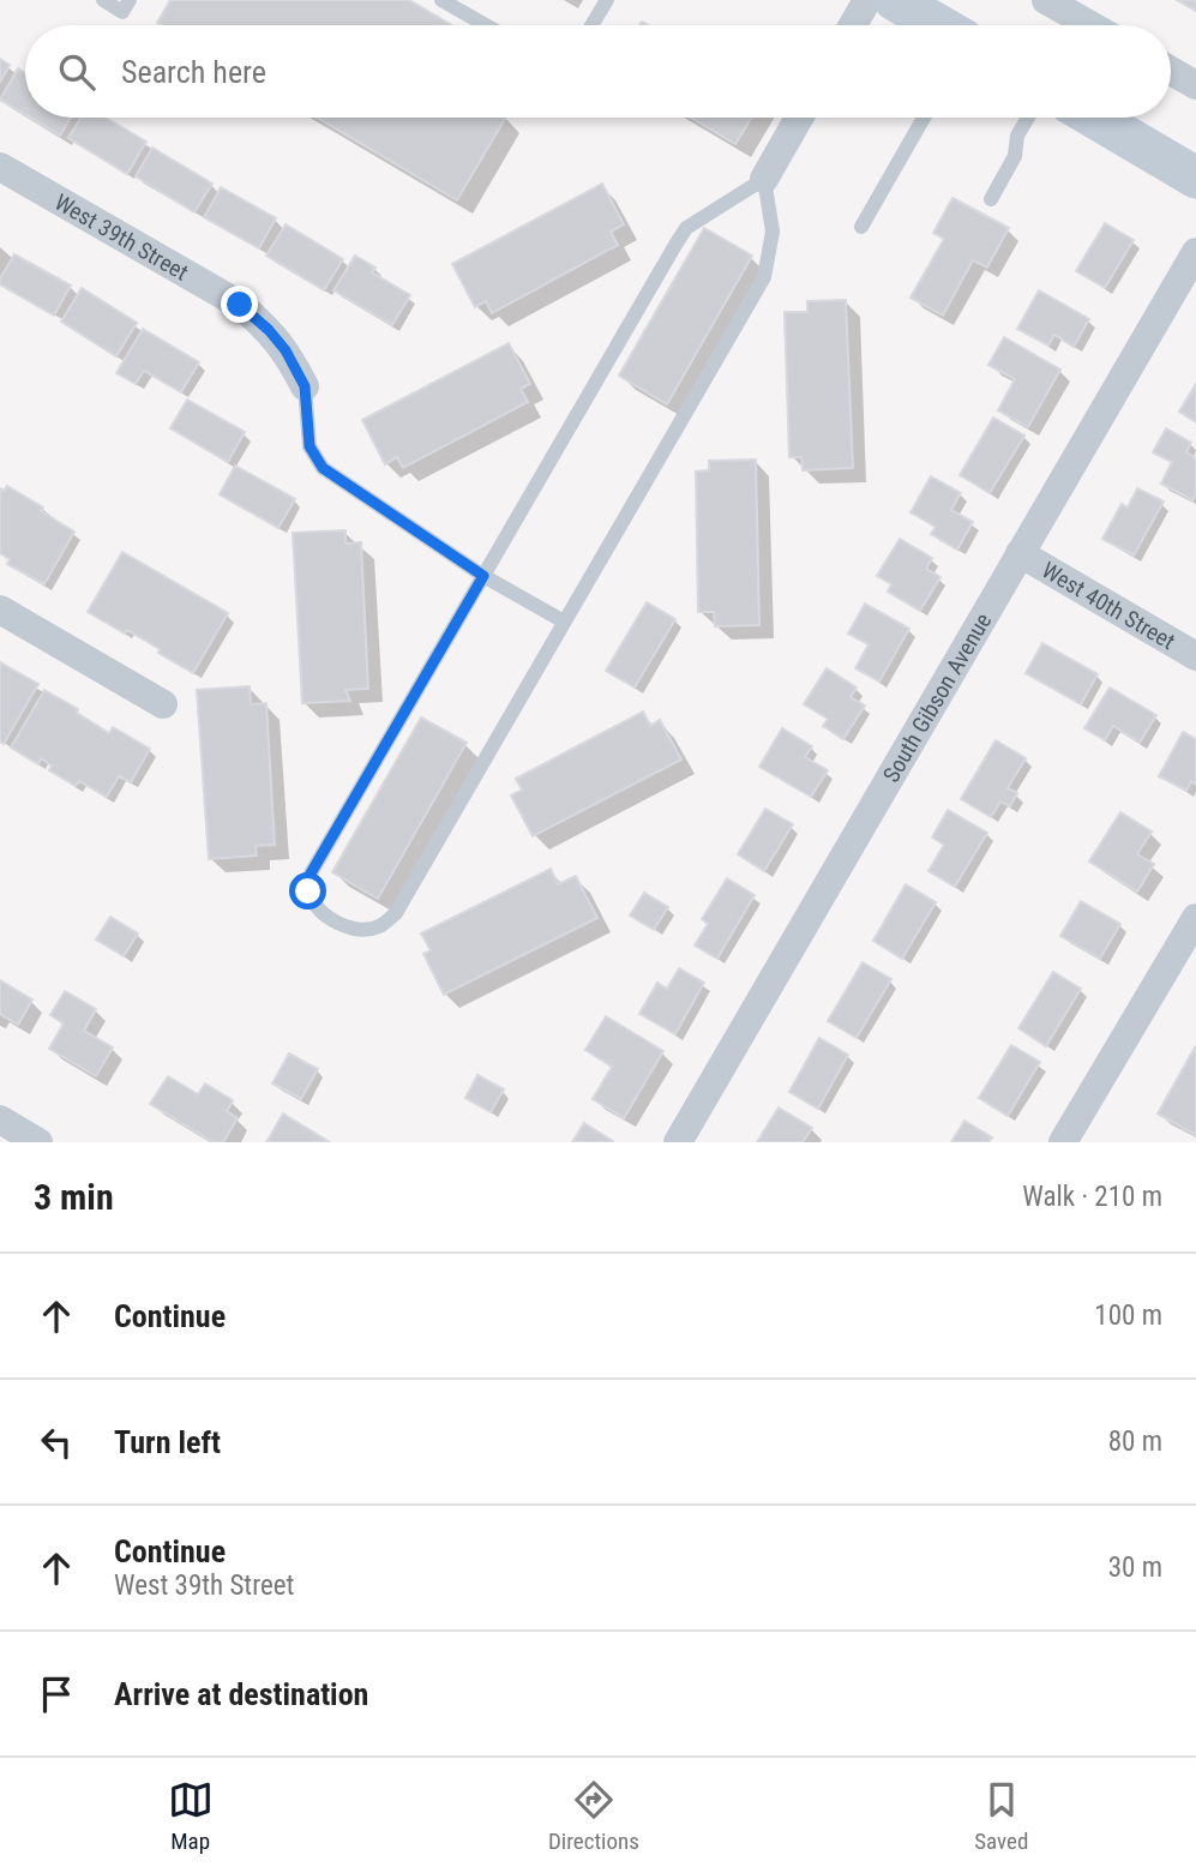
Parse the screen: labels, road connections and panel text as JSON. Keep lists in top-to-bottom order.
{
  "streets": {
    "street": ["West 39th Street", "West 40th Street", "South Gibson Avenue"]
  },
  "crossings": [
    ["West 40th Street", "South Gibson Avenue"]
  ],
  "page": {
    "search": "Search here",
    "heading": ["3 min", "Walk · 210 m"],
    "list": [
      ["Continue", "100 m"],
      ["Turn left", "80 m"],
      ["Continue", "West 39th Street", "30 m"],
      "Arrive at destination"
    ],
    "nav": ["Map", "Directions", "Saved"]
  }
}
